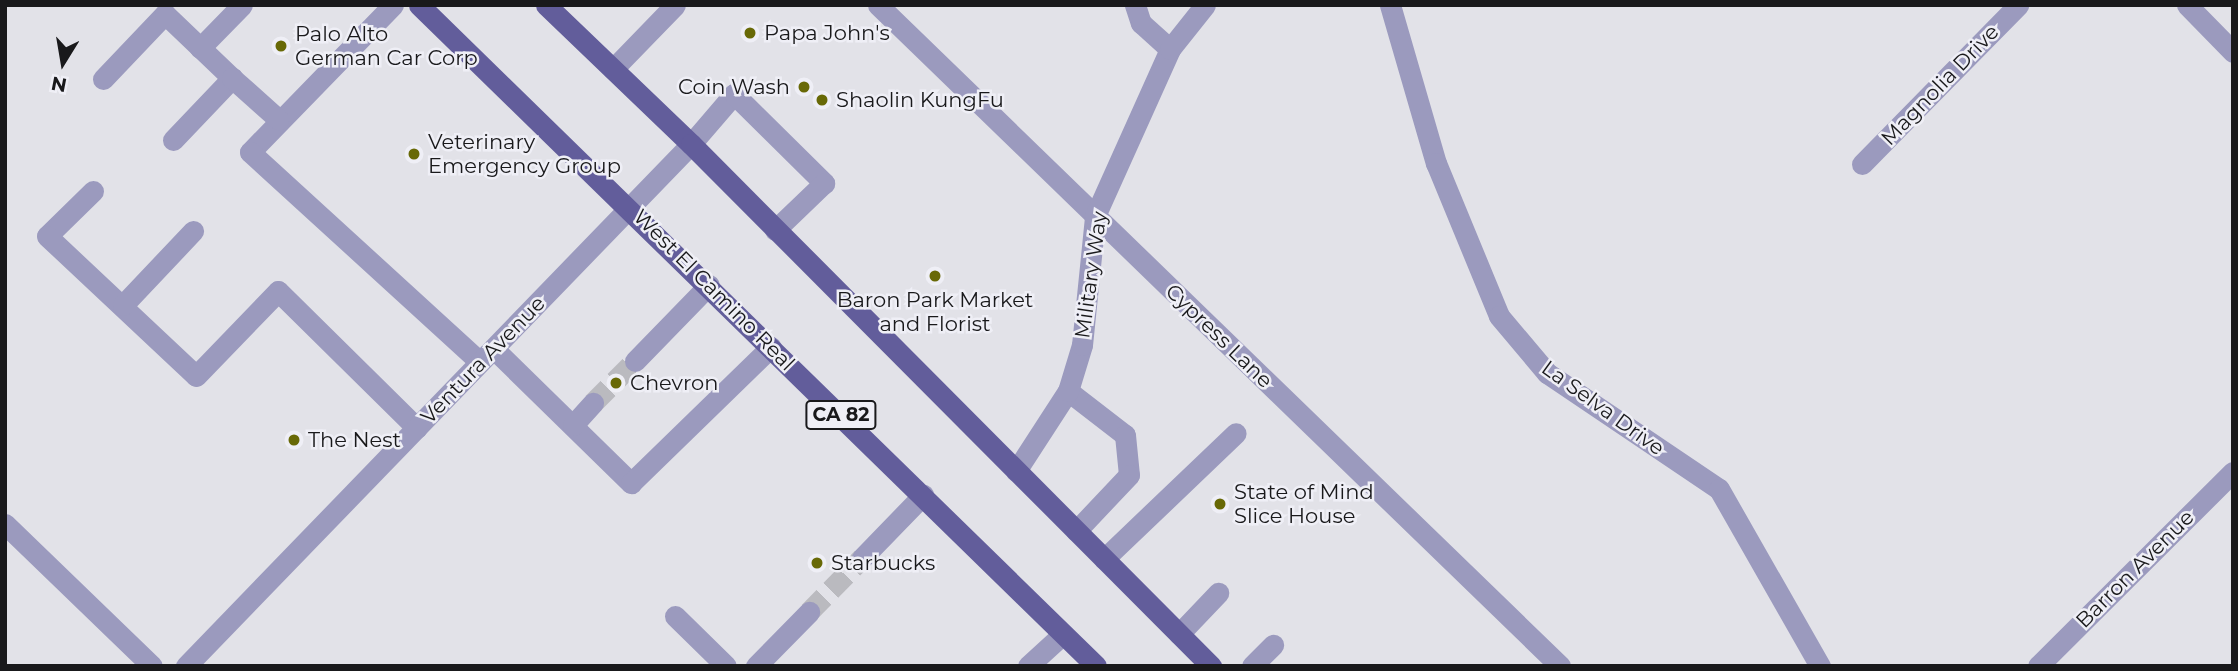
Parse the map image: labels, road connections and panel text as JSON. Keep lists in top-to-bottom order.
{
  "streets": {
    "main road": ["West El Camino Real", "CA 82"],
    "street": [
      "Magnolia Drive",
      "Military Way",
      "Cypress Lane",
      "Ventura Avenue",
      "La Selva Drive",
      "Barron Avenue"
    ]
  },
  "crossings": [
    ["Military Way", "Cypress Lane"],
    ["West El Camino Real", "Ventura Avenue"]
  ],
  "places": [
    "Papa John's",
    "Palo Alto German Car Corp",
    "Coin Wash",
    "Shaolin KungFu",
    "Veterinary Emergency Group",
    "Baron Park Market and Florist",
    "Chevron",
    "The Nest",
    "State of Mind Slice House",
    "Starbucks"
  ],
  "north": "bottom"
}
